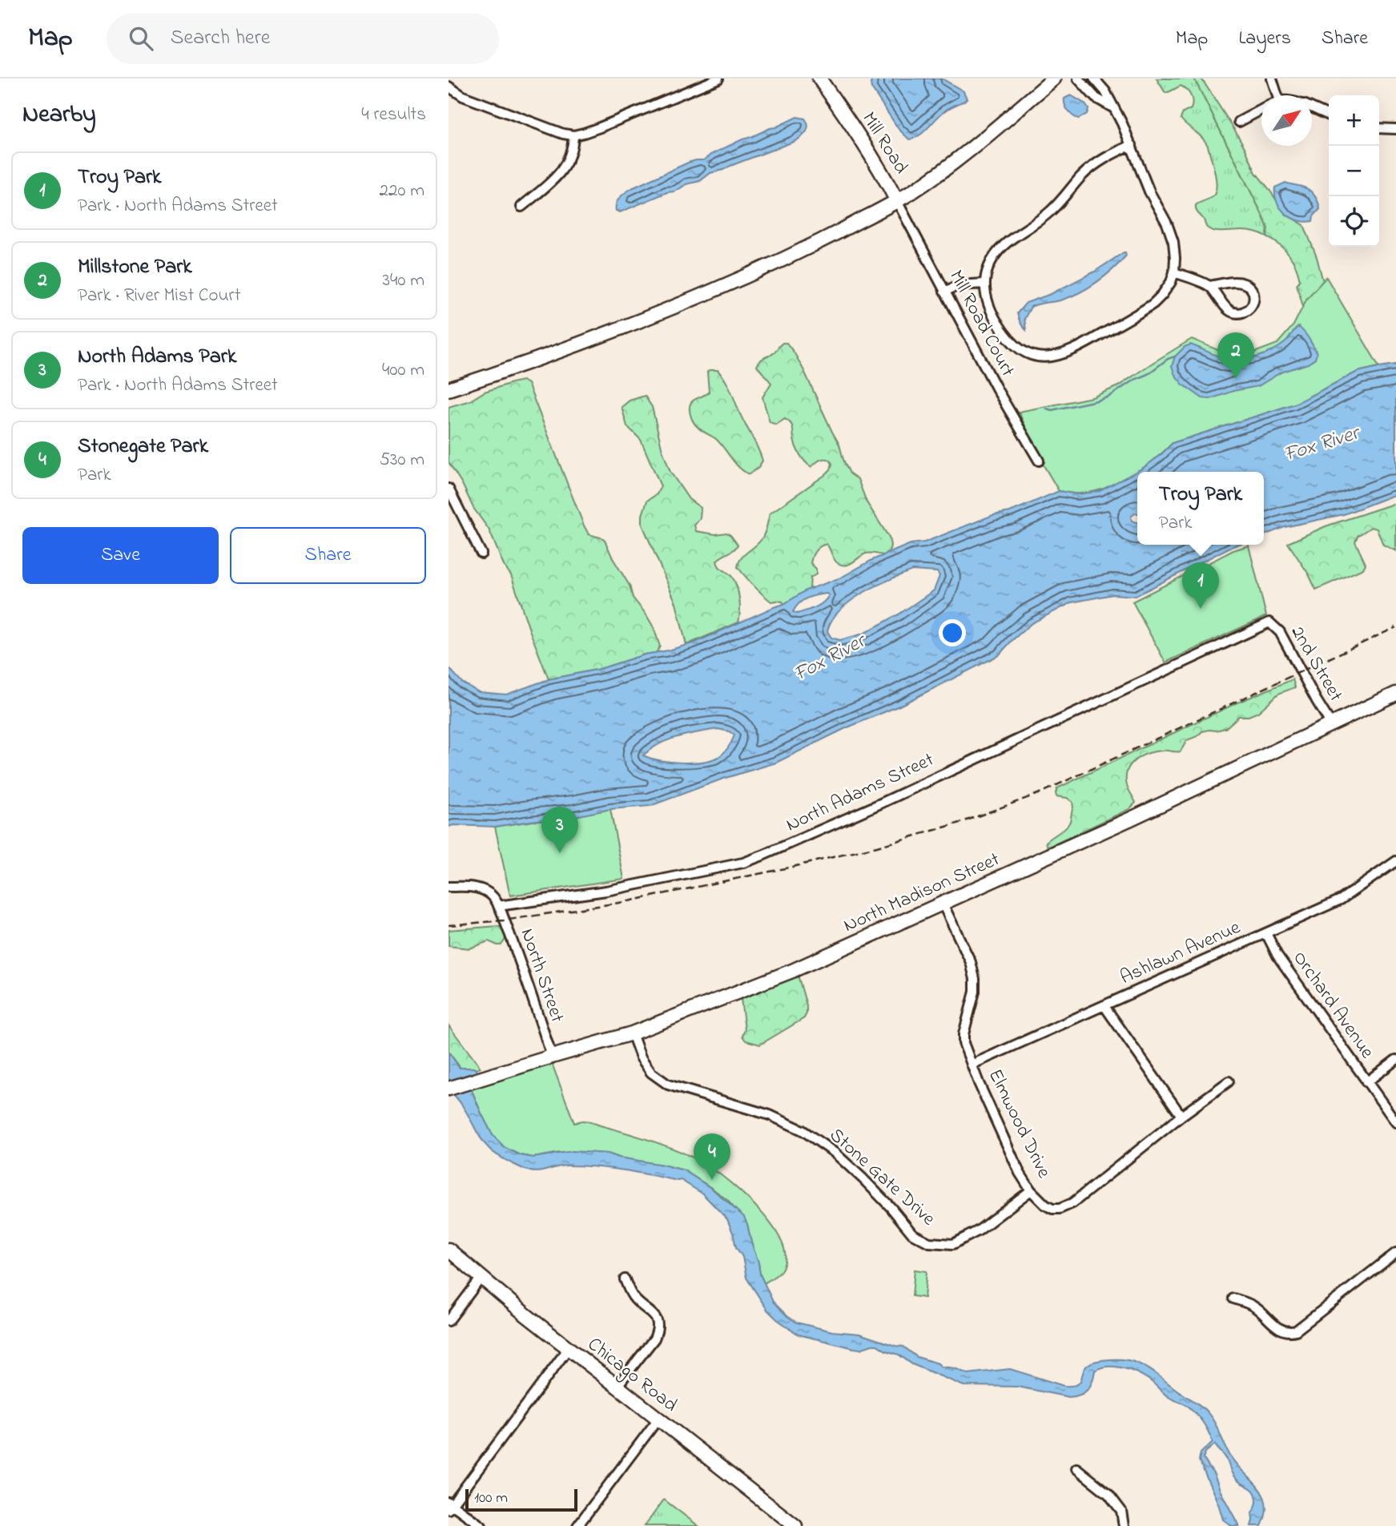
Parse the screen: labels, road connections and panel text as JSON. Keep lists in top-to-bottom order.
{
  "streets": {
    "street": [
      "Mill Road",
      "Mill Road Court",
      "2nd Street",
      "North Adams Street",
      "North Madison Street",
      "Ashlawn Avenue",
      "North Street",
      "Orchard Avenue",
      "Elmwood Drive",
      "Stone Gate Drive",
      "Chicago Road"
    ]
  },
  "crossings": [
    ["Mill Road", "Mill Road Court"],
    ["2nd Street", "North Adams Street"],
    ["2nd Street", "North Madison Street"],
    ["North Adams Street", "North Street"],
    ["North Madison Street", "North Street"],
    ["North Madison Street", "Elmwood Drive"],
    ["North Madison Street", "Stone Gate Drive"],
    ["Ashlawn Avenue", "Orchard Avenue"],
    ["Ashlawn Avenue", "Elmwood Drive"],
    ["Elmwood Drive", "Stone Gate Drive"]
  ],
  "water": ["Fox River"],
  "scale_bar": "100 m",
  "north": "top right",
  "page": {
    "header": "Map",
    "search": "Search here",
    "nav": ["Map", "Layers", "Share"],
    "heading": ["Nearby", "4 results"],
    "map_buttons": ["+", "−"],
    "list": [
      {
        "mark": "1",
        "name": "Troy Park",
        "note": "Park · North Adams Street",
        "value": "220 m"
      },
      {
        "mark": "2",
        "name": "Millstone Park",
        "note": "Park · River Mist Court",
        "value": "340 m"
      },
      {
        "mark": "3",
        "name": "North Adams Park",
        "note": "Park · North Adams Street",
        "value": "400 m"
      },
      {
        "mark": "4",
        "name": "Stonegate Park",
        "note": "Park",
        "value": "530 m"
      }
    ],
    "pins": [
      "2",
      "1",
      "3",
      "4"
    ],
    "popup": ["Troy Park", "Park"],
    "buttons": ["Save", "Share"],
    "scale": "100 m"
  }
}
